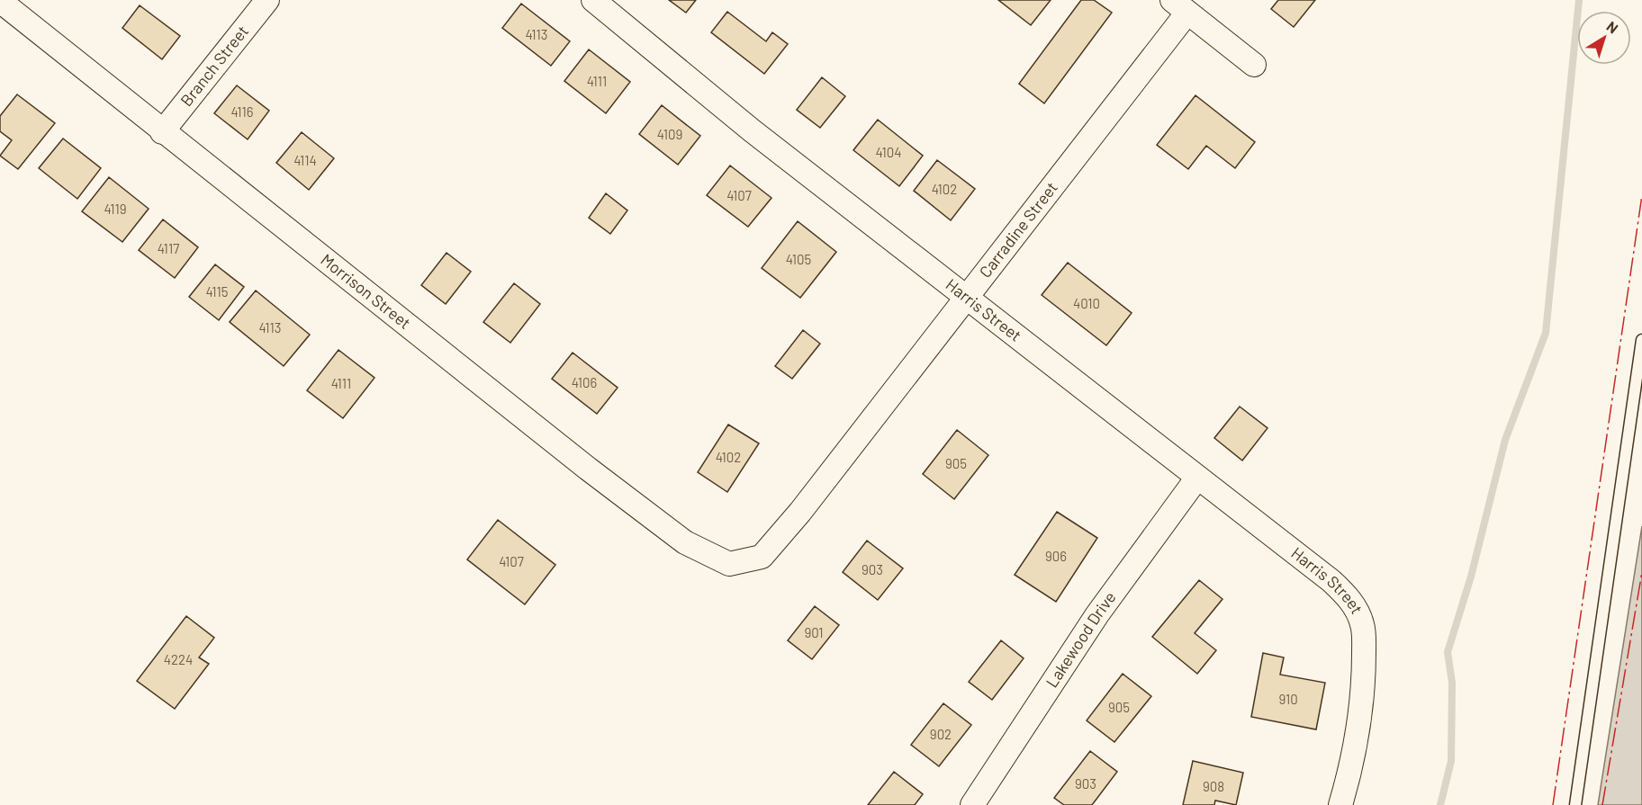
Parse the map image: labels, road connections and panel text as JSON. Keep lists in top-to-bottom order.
{
  "streets": {
    "street": [
      "Branch Street",
      "Carradine Street",
      "Morrison Street",
      "Harris Street",
      "Lakewood Drive"
    ]
  },
  "crossings": [
    ["Branch Street", "Morrison Street"],
    ["Carradine Street", "Morrison Street"],
    ["Carradine Street", "Harris Street"],
    ["Harris Street", "Lakewood Drive"]
  ],
  "house_numbers": [
    "4113",
    "4111",
    "4116",
    "4109",
    "4104",
    "4114",
    "4102",
    "4107",
    "4119",
    "4117",
    "4105",
    "4115",
    "4010",
    "4113",
    "4106",
    "4111",
    "4102",
    "905",
    "906",
    "4107",
    "903",
    "901",
    "4224",
    "910",
    "905",
    "902",
    "903",
    "908"
  ],
  "north": "top right"
}
